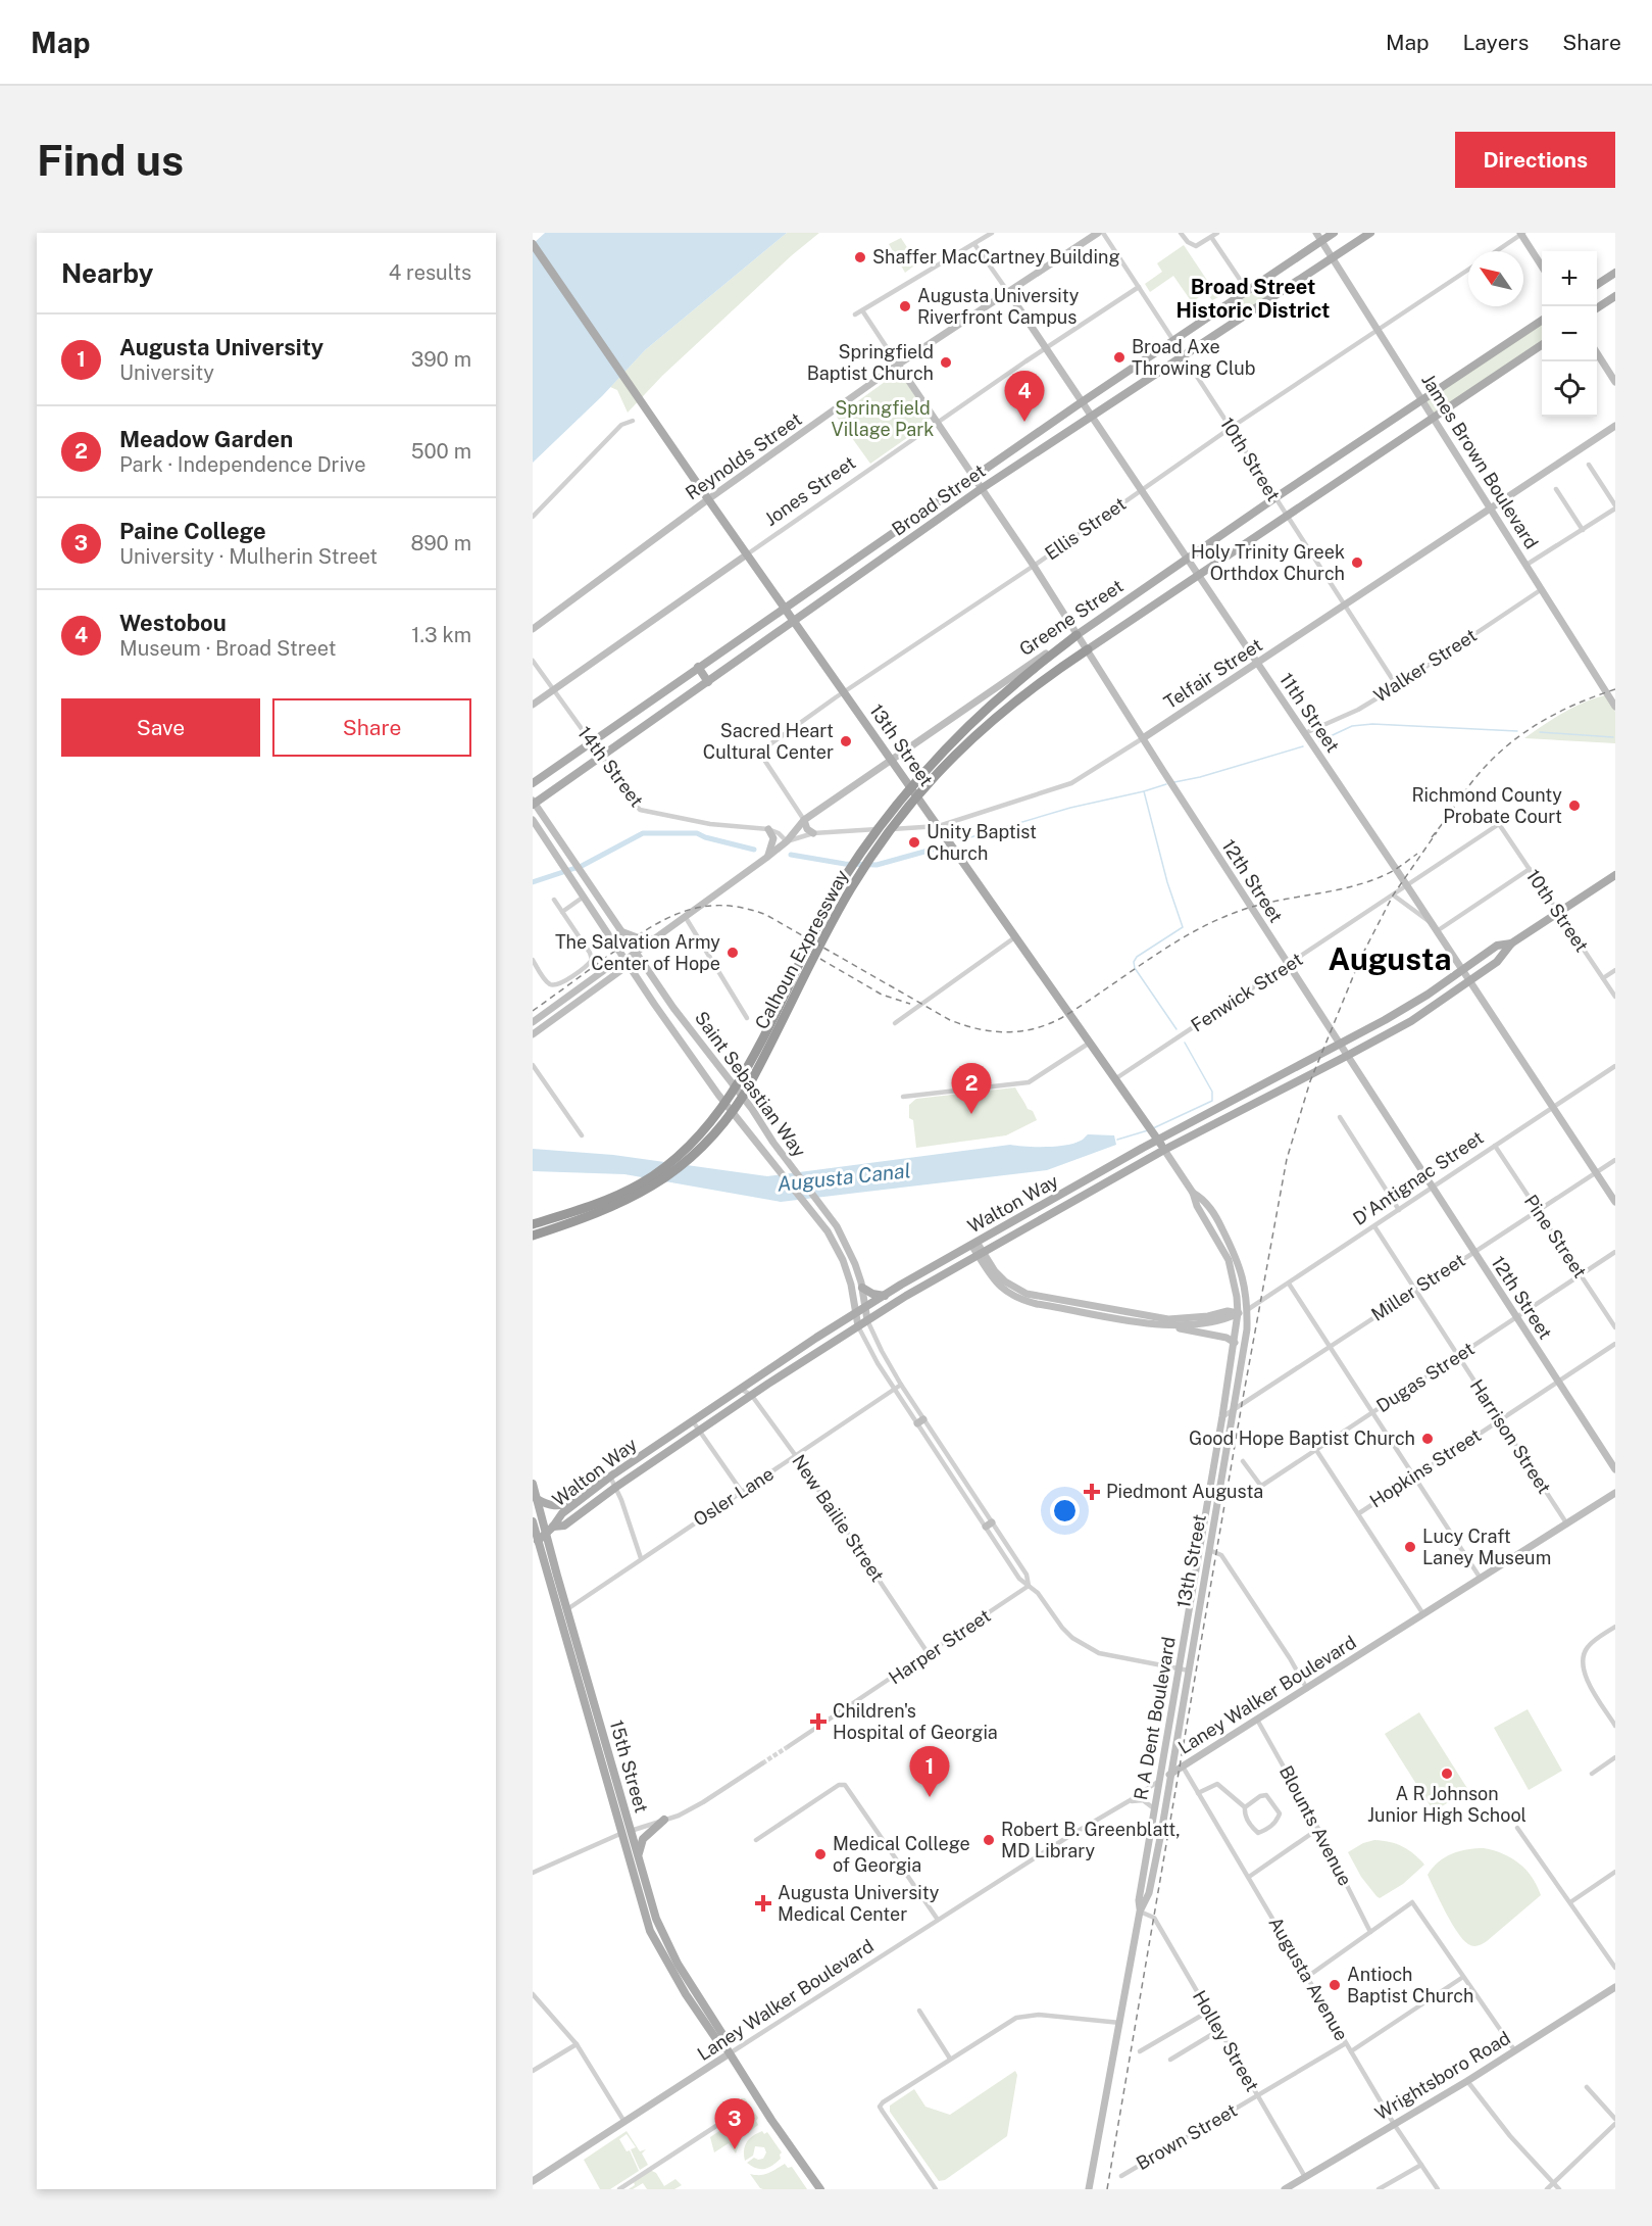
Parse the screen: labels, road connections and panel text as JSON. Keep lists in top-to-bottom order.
{
  "streets": {
    "highway": ["Calhoun Expressway"],
    "main road": [
      "Reynolds Street",
      "James Brown Boulevard",
      "Jones Street",
      "Broad Street",
      "Greene Street",
      "Telfair Street",
      "11th Street",
      "13th Street",
      "12th Street",
      "Saint Sebastian Way",
      "D'Antignac Street",
      "Walton Way",
      "Laney Walker Boulevard",
      "R A Dent Boulevard",
      "15th Street",
      "Wrightsboro Road"
    ],
    "street": [
      "10th Street",
      "Ellis Street",
      "Walker Street",
      "14th Street",
      "Fenwick Street",
      "Pine Street",
      "Miller Street",
      "Dugas Street",
      "Harrison Street",
      "Hopkins Street",
      "Osler Lane",
      "New Bailie Street",
      "Harper Street",
      "Blounts Avenue",
      "Augusta Avenue",
      "Holley Street",
      "Brown Street"
    ]
  },
  "crossings": [
    ["Reynolds Street", "11th Street"],
    ["Reynolds Street", "13th Street"],
    ["Reynolds Street", "12th Street"],
    ["10th Street", "Jones Street"],
    ["10th Street", "Broad Street"],
    ["10th Street", "Ellis Street"],
    ["10th Street", "Greene Street"],
    ["10th Street", "Walker Street"],
    ["10th Street", "Telfair Street"],
    ["10th Street", "Fenwick Street"],
    ["10th Street", "Walton Way"],
    ["James Brown Boulevard", "Broad Street"],
    ["James Brown Boulevard", "Ellis Street"],
    ["James Brown Boulevard", "Greene Street"],
    ["James Brown Boulevard", "Walker Street"],
    ["James Brown Boulevard", "Telfair Street"],
    ["Jones Street", "11th Street"],
    ["Jones Street", "13th Street"],
    ["Jones Street", "14th Street"],
    ["Jones Street", "12th Street"],
    ["Broad Street", "11th Street"],
    ["Broad Street", "13th Street"],
    ["Broad Street", "14th Street"],
    ["Broad Street", "12th Street"],
    ["Broad Street", "Saint Sebastian Way"],
    ["Ellis Street", "Greene Street"],
    ["Ellis Street", "11th Street"],
    ["Ellis Street", "13th Street"],
    ["Ellis Street", "12th Street"],
    ["Greene Street", "Telfair Street"],
    ["Greene Street", "11th Street"],
    ["Greene Street", "13th Street"],
    ["Greene Street", "12th Street"],
    ["Greene Street", "Calhoun Expressway"],
    ["Greene Street", "Saint Sebastian Way"],
    ["Walker Street", "11th Street"],
    ["Telfair Street", "11th Street"],
    ["Telfair Street", "13th Street"],
    ["Telfair Street", "12th Street"],
    ["11th Street", "Fenwick Street"],
    ["11th Street", "D'Antignac Street"],
    ["11th Street", "Walton Way"],
    ["11th Street", "Miller Street"],
    ["13th Street", "Fenwick Street"],
    ["13th Street", "Saint Sebastian Way"],
    ["13th Street", "D'Antignac Street"],
    ["13th Street", "Walton Way"],
    ["13th Street", "Miller Street"],
    ["13th Street", "Laney Walker Boulevard"],
    ["13th Street", "R A Dent Boulevard"],
    ["13th Street", "Holley Street"],
    ["12th Street", "Calhoun Expressway"],
    ["12th Street", "Fenwick Street"],
    ["12th Street", "D'Antignac Street"],
    ["12th Street", "Walton Way"],
    ["12th Street", "Miller Street"],
    ["12th Street", "Dugas Street"],
    ["12th Street", "Hopkins Street"],
    ["Saint Sebastian Way", "Walton Way"],
    ["Saint Sebastian Way", "Osler Lane"],
    ["Saint Sebastian Way", "Harper Street"],
    ["Saint Sebastian Way", "R A Dent Boulevard"],
    ["D'Antignac Street", "Walton Way"],
    ["D'Antignac Street", "Pine Street"],
    ["D'Antignac Street", "Harrison Street"],
    ["D'Antignac Street", "R A Dent Boulevard"],
    ["Walton Way", "New Bailie Street"],
    ["Walton Way", "15th Street"],
    ["Pine Street", "Miller Street"],
    ["Pine Street", "Dugas Street"],
    ["Miller Street", "Harrison Street"],
    ["Miller Street", "R A Dent Boulevard"],
    ["Dugas Street", "Harrison Street"],
    ["Harrison Street", "Hopkins Street"],
    ["Harrison Street", "Laney Walker Boulevard"],
    ["Osler Lane", "New Bailie Street"],
    ["Osler Lane", "15th Street"],
    ["New Bailie Street", "Harper Street"],
    ["Laney Walker Boulevard", "R A Dent Boulevard"],
    ["Laney Walker Boulevard", "15th Street"],
    ["Laney Walker Boulevard", "Blounts Avenue"],
    ["Laney Walker Boulevard", "Augusta Avenue"],
    ["R A Dent Boulevard", "Holley Street"],
    ["Augusta Avenue", "Wrightsboro Road"],
    ["Augusta Avenue", "Brown Street"],
    ["Holley Street", "Wrightsboro Road"],
    ["Holley Street", "Brown Street"]
  ],
  "districts": ["Broad Street Historic District", "Augusta"],
  "water": ["Augusta Canal"],
  "parks": ["Springfield Village Park"],
  "places": {
    "other": [
      "Shaffer MacCartney Building",
      "Augusta University Riverfront Campus",
      "Broad Axe Throwing Club",
      "Springfield Baptist Church",
      "Holy Trinity Greek Orthdox Church",
      "Sacred Heart Cultural Center",
      "Richmond County Probate Court",
      "Unity Baptist Church",
      "The Salvation Army Center of Hope",
      "Good Hope Baptist Church",
      "Lucy Craft Laney Museum",
      "A R Johnson Junior High School",
      "Robert B. Greenblatt, MD Library",
      "Medical College of Georgia",
      "Antioch Baptist Church"
    ],
    "health": ["Piedmont Augusta", "Children's Hospital of Georgia", "Augusta University Medical Center"]
  },
  "north": "top left",
  "page": {
    "header": "Map",
    "nav": ["Map", "Layers", "Share"],
    "buttons": [
      "Directions",
      ["Save", "Share"]
    ],
    "title": "Find us",
    "heading": ["Nearby", "4 results"],
    "map_buttons": ["+", "−"],
    "list": [
      {
        "mark": "1",
        "name": "Augusta University",
        "note": "University",
        "value": "390 m"
      },
      {
        "mark": "2",
        "name": "Meadow Garden",
        "note": "Park · Independence Drive",
        "value": "500 m"
      },
      {
        "mark": "3",
        "name": "Paine College",
        "note": "University · Mulherin Street",
        "value": "890 m"
      },
      {
        "mark": "4",
        "name": "Westobou",
        "note": "Museum · Broad Street",
        "value": "1.3 km"
      }
    ],
    "pins": [
      "4",
      "2",
      "1",
      "3"
    ]
  }
}
